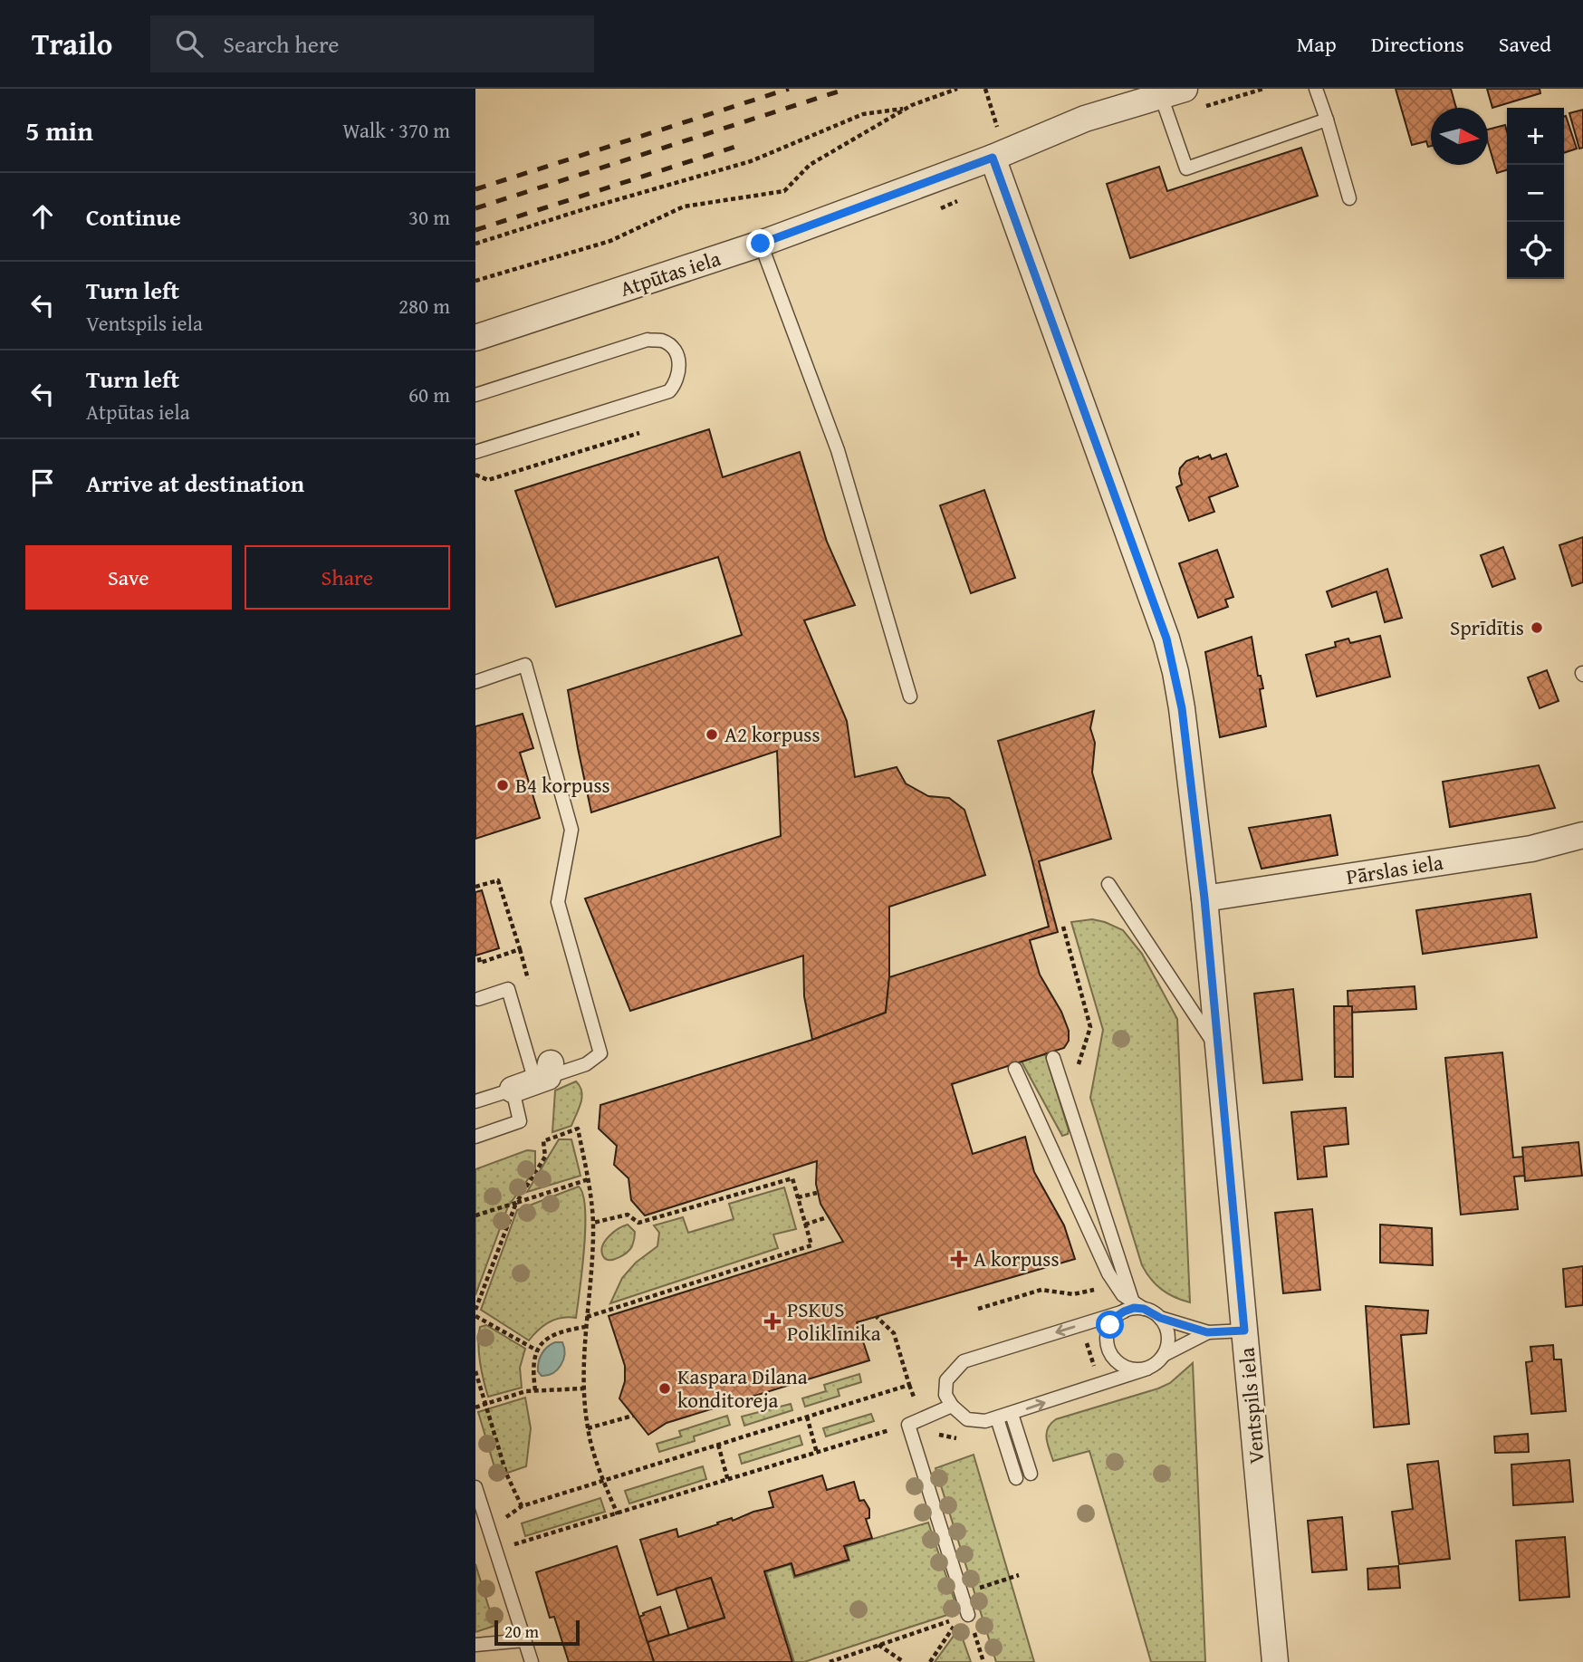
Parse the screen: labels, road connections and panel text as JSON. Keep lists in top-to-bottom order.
{
  "streets": {
    "street": ["Atpūtas iela", "Pārslas iela", "Ventspils iela"]
  },
  "crossings": [
    ["Atpūtas iela", "Ventspils iela"],
    ["Pārslas iela", "Ventspils iela"]
  ],
  "places": {
    "other": [
      "Sprīdītis",
      "A2 korpuss",
      "B4 korpuss",
      "Kaspara Dilana konditoreja"
    ],
    "health": ["A korpuss", "PSKUS Poliklīnika"]
  },
  "scale_bar": "20 m",
  "north": "right",
  "page": {
    "header": "Trailo",
    "search": "Search here",
    "nav": ["Map", "Directions", "Saved"],
    "heading": ["5 min", "Walk · 370 m"],
    "map_buttons": ["+", "−"],
    "list": [
      ["Continue", "30 m"],
      ["Turn left", "Ventspils iela", "280 m"],
      ["Turn left", "Atpūtas iela", "60 m"],
      "Arrive at destination"
    ],
    "buttons": ["Save", "Share"],
    "scale": "20 m"
  }
}
